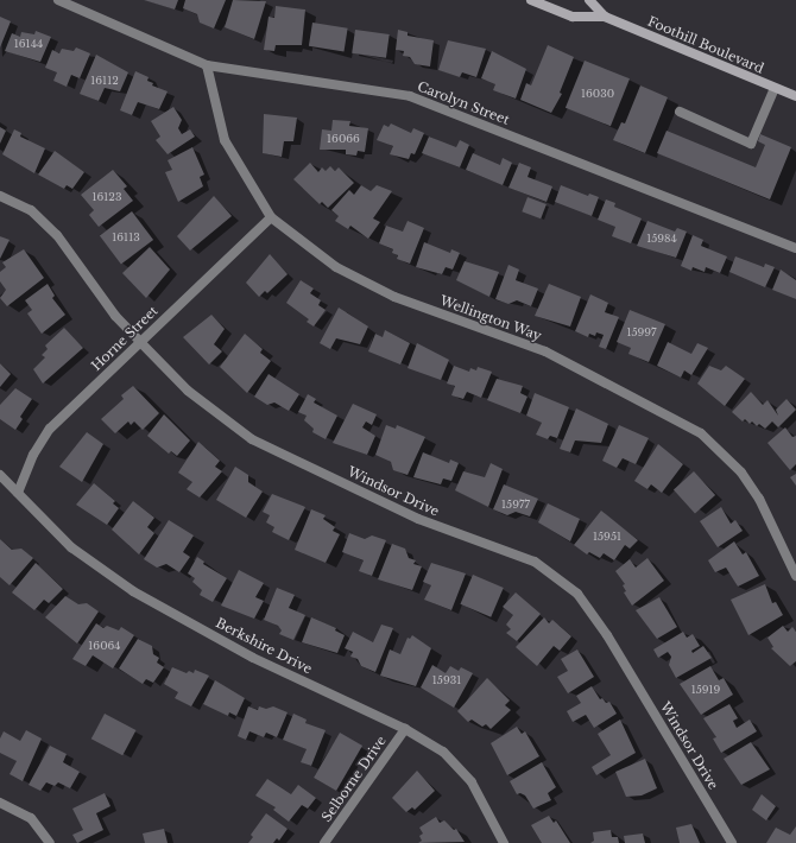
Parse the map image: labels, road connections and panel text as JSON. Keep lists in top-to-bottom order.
{
  "streets": {
    "main road": ["Foothill Boulevard"],
    "street": [
      "Carolyn Street",
      "Wellington Way",
      "Horne Street",
      "Windsor Drive",
      "Berkshire Drive",
      "Selborne Drive"
    ]
  },
  "crossings": [
    ["Carolyn Street", "Wellington Way"],
    ["Wellington Way", "Horne Street"],
    ["Horne Street", "Windsor Drive"],
    ["Horne Street", "Berkshire Drive"],
    ["Berkshire Drive", "Selborne Drive"]
  ],
  "house_numbers": [
    "16144",
    "16112",
    "16030",
    "16066",
    "16123",
    "16113",
    "15984",
    "15997",
    "15977",
    "15951",
    "16064",
    "15931",
    "15919"
  ]
}
